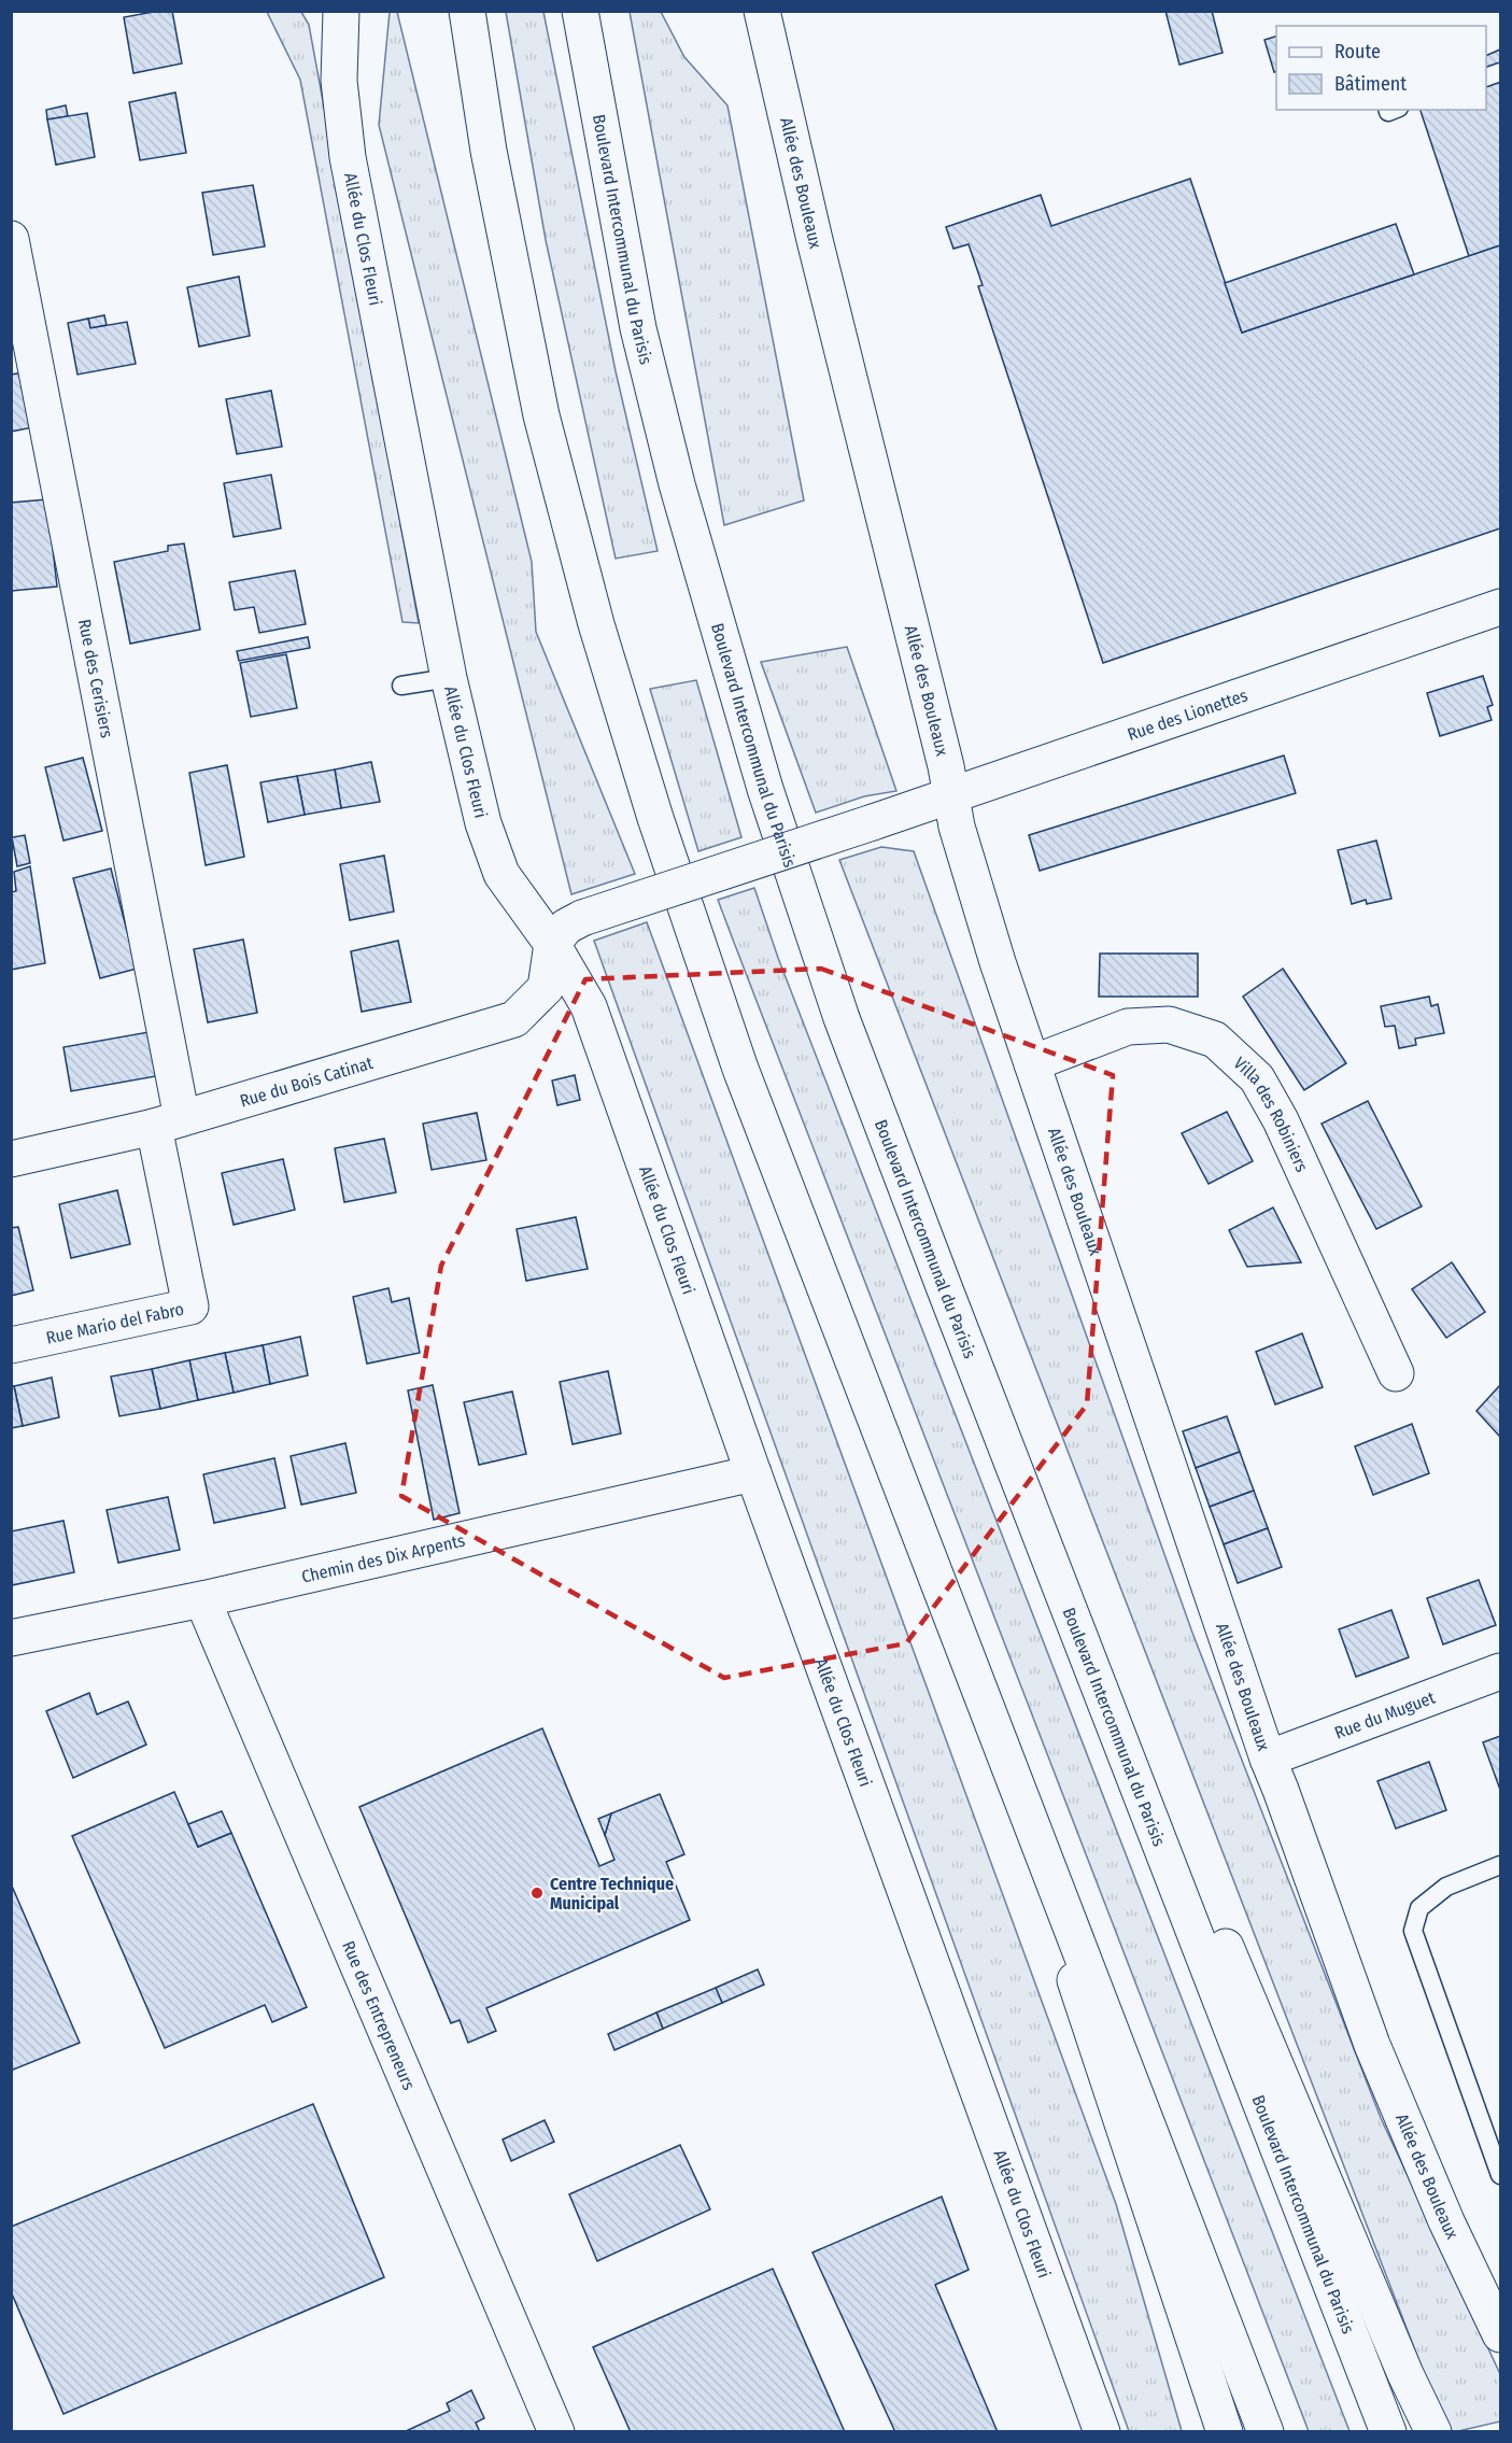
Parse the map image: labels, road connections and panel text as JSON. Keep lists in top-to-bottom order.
{
  "streets": {
    "main road": [
      "Allée des Bouleaux",
      "Allée du Clos Fleuri",
      "Boulevard Intercommunal du Parisis",
      "Rue des Cerisiers",
      "Rue des Lionettes",
      "Rue du Bois Catinat",
      "Villa des Robiniers",
      "Rue Mario del Fabro",
      "Chemin des Dix Arpents",
      "Rue du Muguet",
      "Rue des Entrepreneurs"
    ]
  },
  "crossings": [
    ["Allée des Bouleaux", "Rue des Lionettes"],
    ["Allée des Bouleaux", "Villa des Robiniers"],
    ["Allée des Bouleaux", "Rue du Muguet"],
    ["Allée du Clos Fleuri", "Rue des Lionettes"],
    ["Allée du Clos Fleuri", "Rue du Bois Catinat"],
    ["Allée du Clos Fleuri", "Chemin des Dix Arpents"],
    ["Rue des Cerisiers", "Rue du Bois Catinat"],
    ["Rue des Cerisiers", "Rue Mario del Fabro"],
    ["Rue des Lionettes", "Rue du Bois Catinat"],
    ["Rue du Bois Catinat", "Rue Mario del Fabro"],
    ["Chemin des Dix Arpents", "Rue des Entrepreneurs"]
  ],
  "places": ["Centre Technique Municipal"],
  "legend": ["Route", "Bâtiment"]
}
